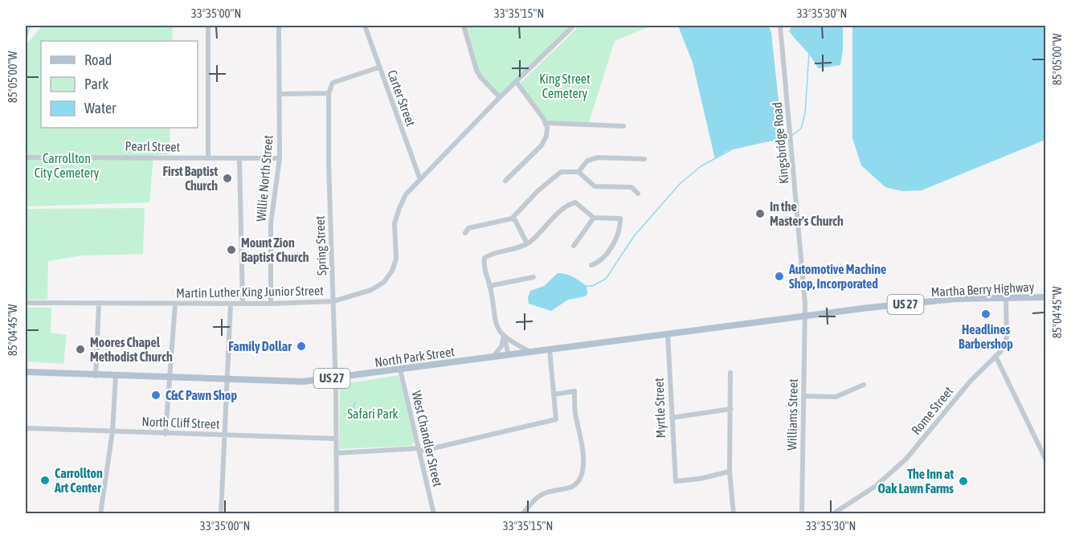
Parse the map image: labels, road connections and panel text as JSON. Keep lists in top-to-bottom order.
{
  "streets": {
    "main road": ["Martha Berry Highway", "US 27", "North Park Street"],
    "street": [
      "Carter Street",
      "Kingsbridge Road",
      "Pearl Street",
      "Willie North Street",
      "Spring Street",
      "Martin Luther King Junior Street",
      "Myrtle Street",
      "Rome Street",
      "Williams Street",
      "North Cliff Street",
      "West Chandler Street"
    ]
  },
  "crossings": [
    ["Carter Street", "Martin Luther King Junior Street"],
    ["Kingsbridge Road", "Martha Berry Highway"],
    ["Kingsbridge Road", "North Park Street"],
    ["Kingsbridge Road", "Williams Street"],
    ["Pearl Street", "Willie North Street"],
    ["Willie North Street", "Martin Luther King Junior Street"],
    ["Spring Street", "Martin Luther King Junior Street"],
    ["Spring Street", "North Park Street"],
    ["Spring Street", "North Cliff Street"],
    ["Martha Berry Highway", "North Park Street"],
    ["Martha Berry Highway", "Rome Street"],
    ["Martha Berry Highway", "Williams Street"],
    ["North Park Street", "Myrtle Street"],
    ["North Park Street", "Williams Street"],
    ["North Park Street", "West Chandler Street"]
  ],
  "parks": ["King Street Cemetery", "Carrollton City Cemetery", "Safari Park"],
  "places": [
    "First Baptist Church",
    "In the Master's Church",
    "Mount Zion Baptist Church",
    "Automotive Machine Shop, Incorporated",
    "Headlines Barbershop",
    "Family Dollar",
    "Moores Chapel Methodist Church",
    "C&C Pawn Shop",
    "Carrollton Art Center",
    "The Inn at Oak Lawn Farms"
  ],
  "legend": ["Road", "Park", "Water"],
  "coordinates": [
    "33°35'00\"N",
    "33°35'15\"N",
    "33°35'30\"N",
    "85°05'00\"W",
    "85°04'45\"W"
  ]
}
